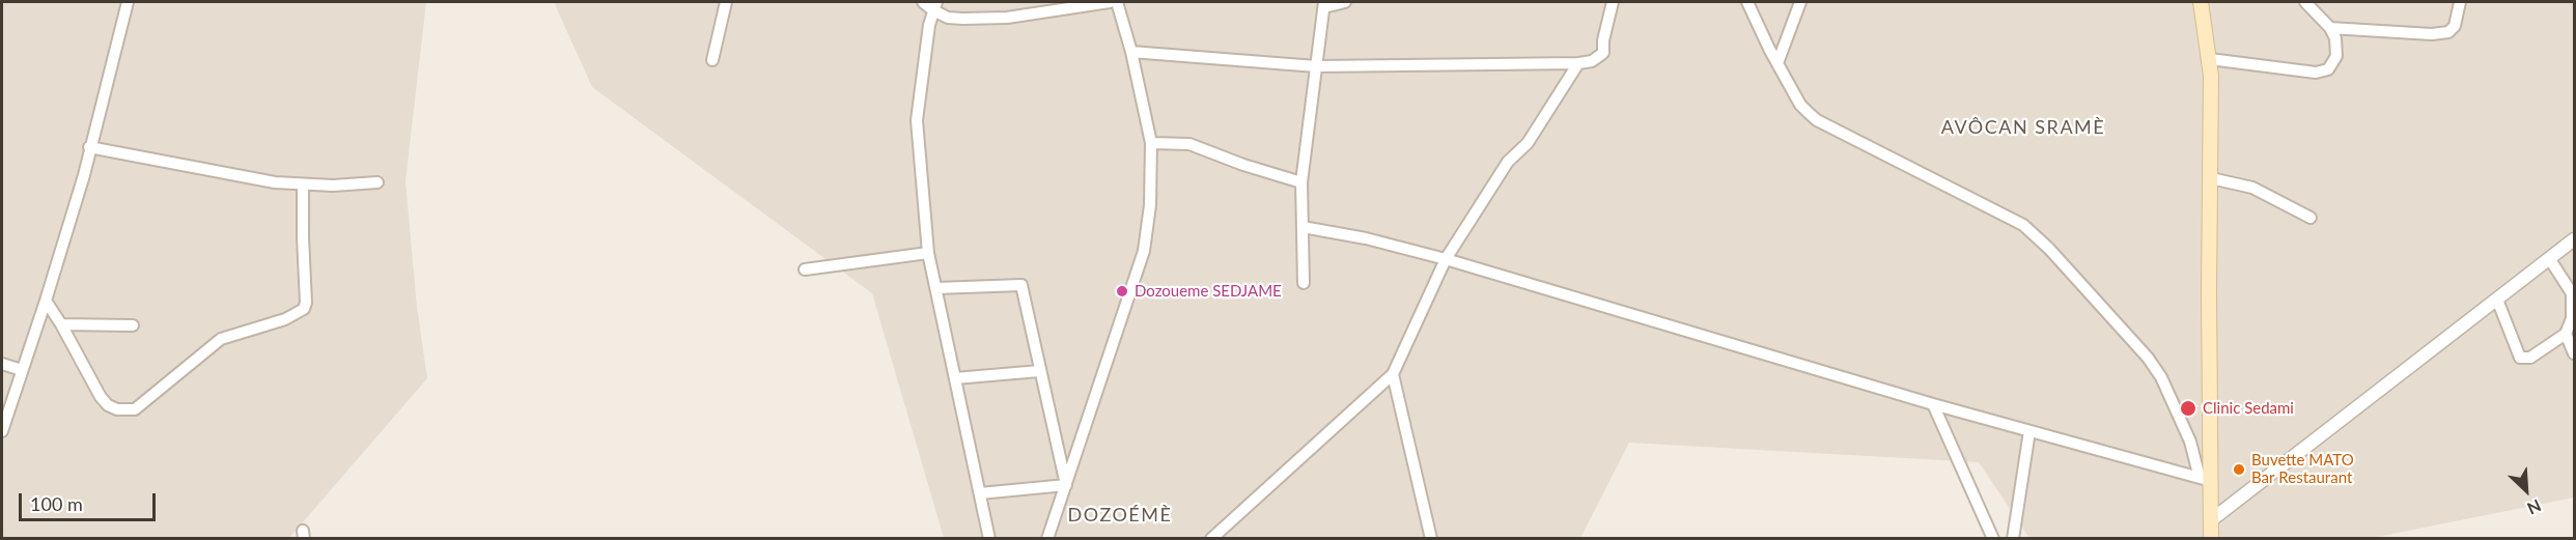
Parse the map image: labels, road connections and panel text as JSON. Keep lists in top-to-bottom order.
{
  "districts": ["AVÔCAN SRAMÈ", "DOZOÉMÈ"],
  "places": ["Dozoueme SEDJAME", "Clinic Sedami", "Buvette MATO Bar Restaurant"],
  "scale_bar": "100 m",
  "north": "bottom right"
}
